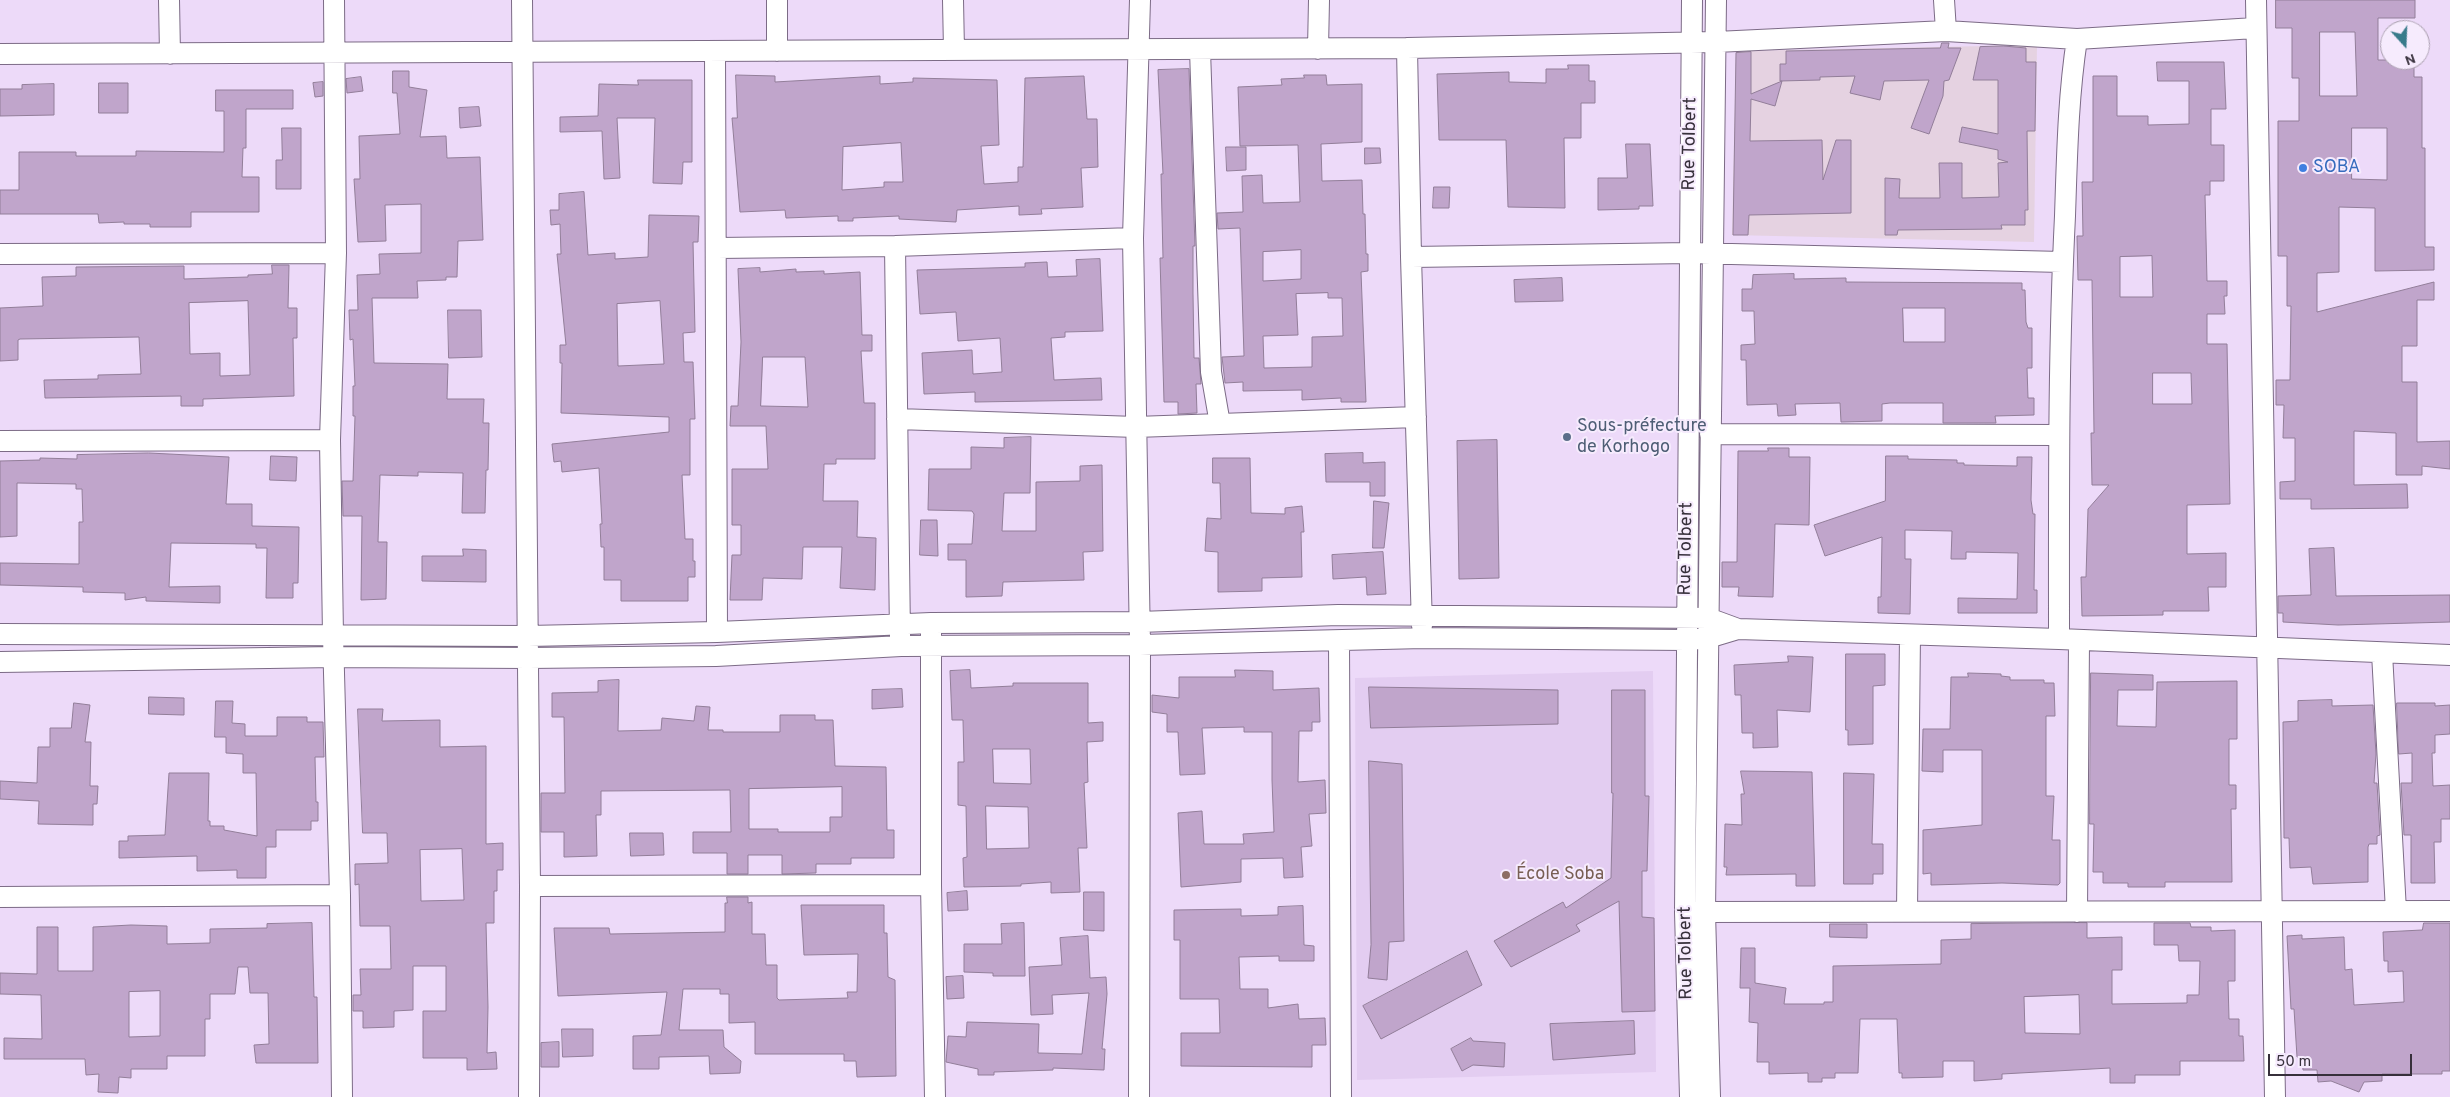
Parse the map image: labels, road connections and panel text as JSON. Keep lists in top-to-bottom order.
{
  "streets": {
    "street": ["Rue Tolbert"]
  },
  "places": ["SOBA", "Sous-préfecture de Korhogo", "École Soba"],
  "scale_bar": "50 m",
  "north": "bottom"
}
